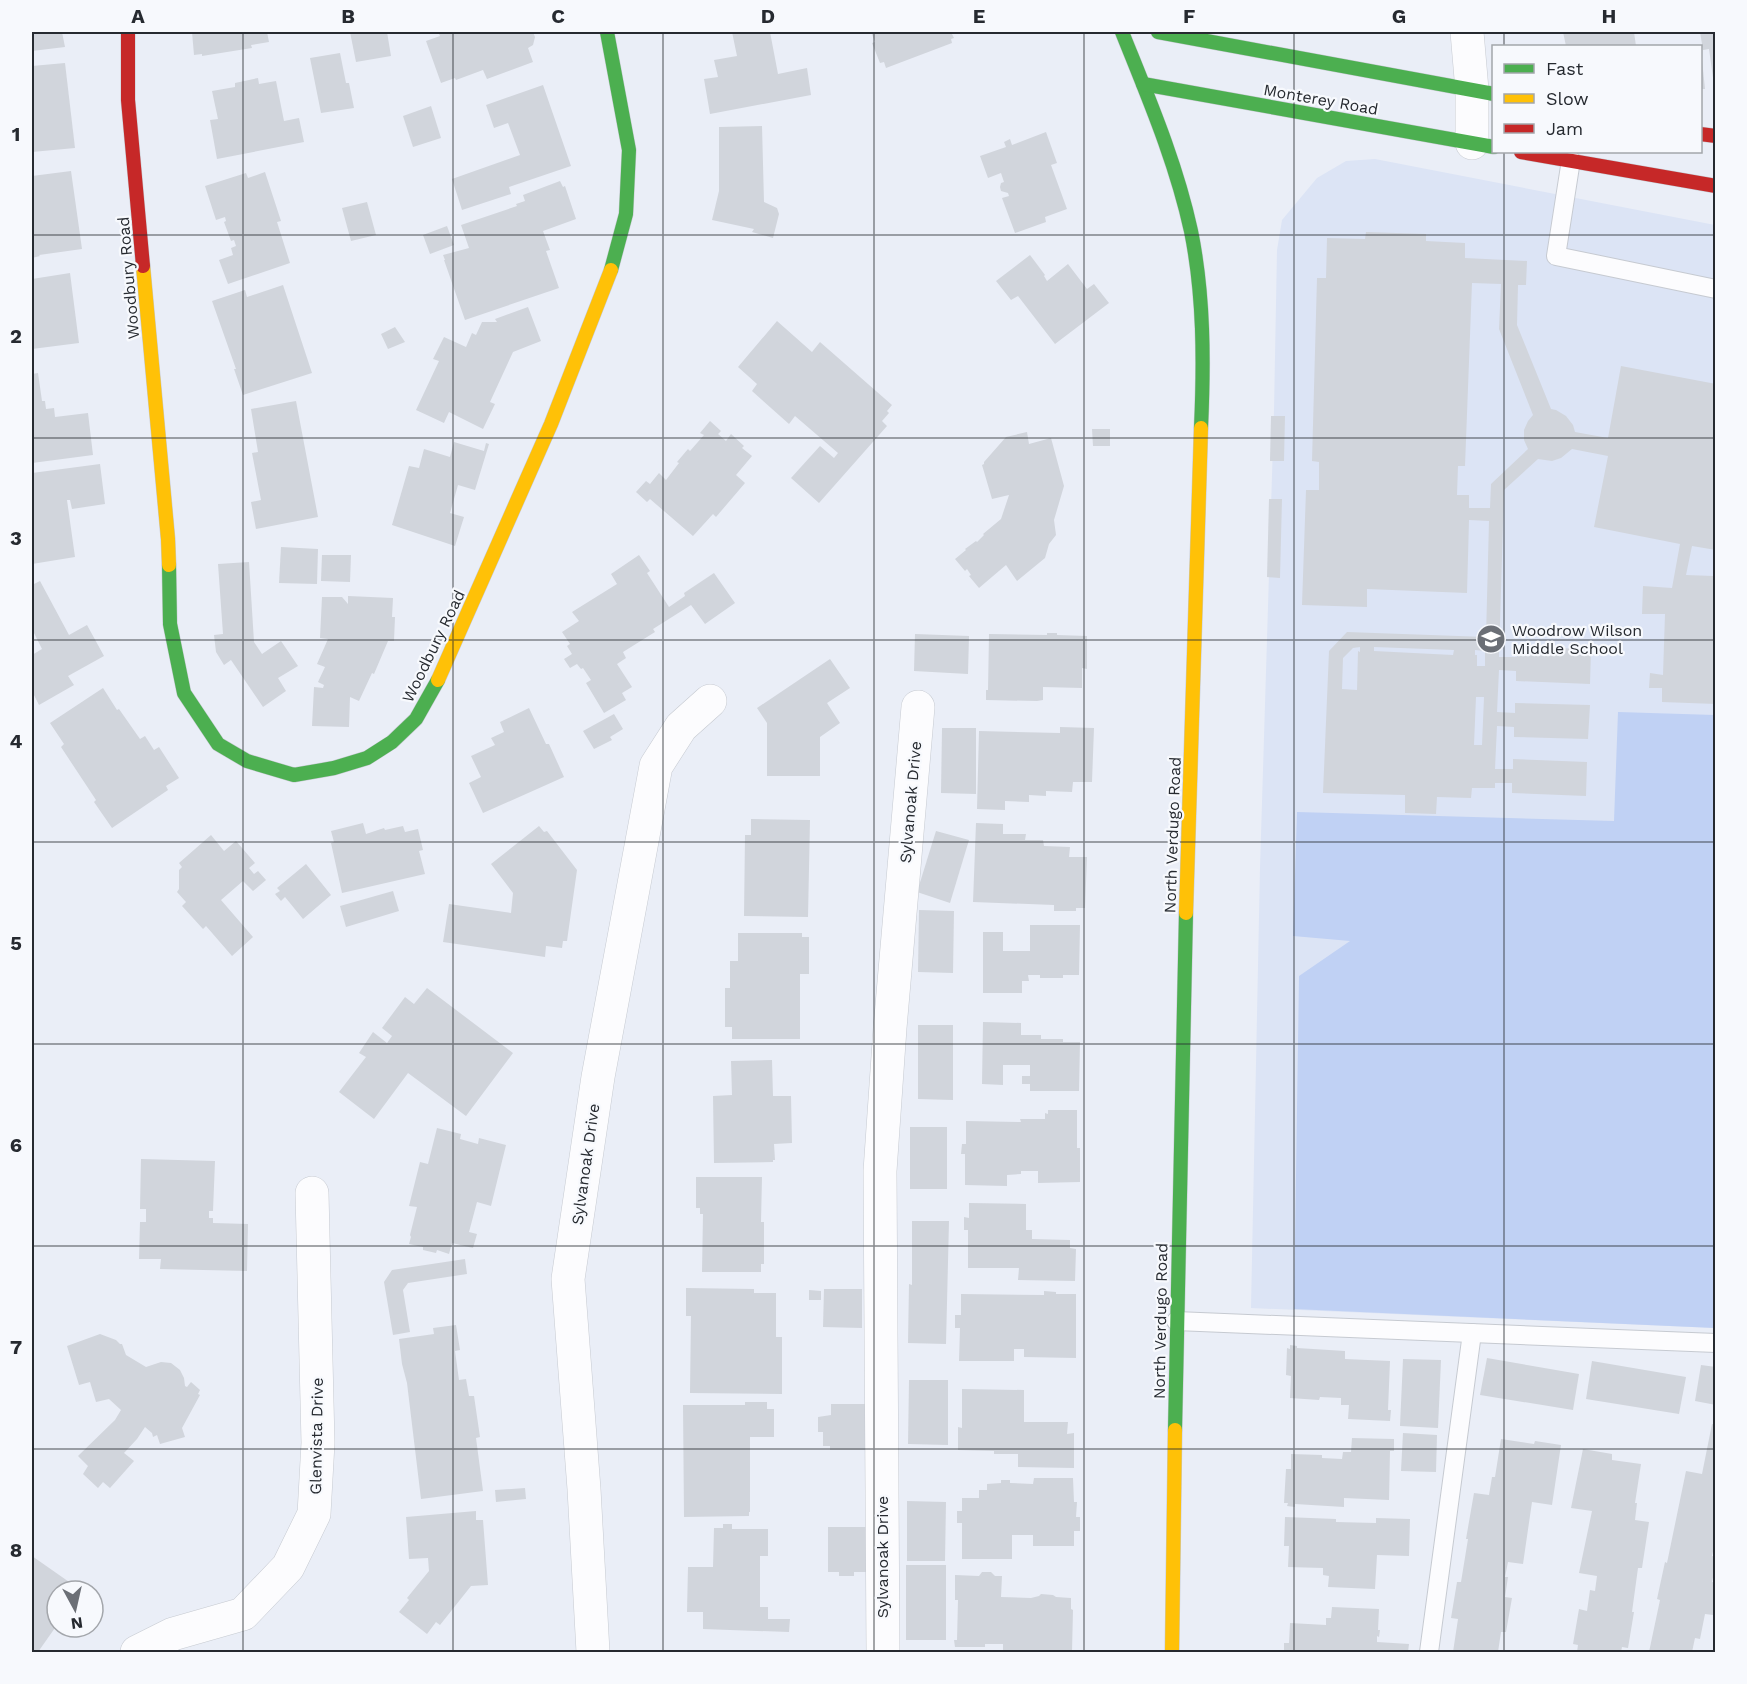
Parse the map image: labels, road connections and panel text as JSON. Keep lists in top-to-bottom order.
{
  "streets": {
    "street": [
      "Monterey Road",
      "Woodbury Road",
      "Sylvanoak Drive",
      "North Verdugo Road",
      "Glenvista Drive"
    ]
  },
  "crossings": [
    ["Monterey Road", "North Verdugo Road"]
  ],
  "places": {
    "school or university": ["Woodrow Wilson Middle School"]
  },
  "legend": ["Fast", "Slow", "Jam"],
  "north": "bottom",
  "grid": {
    "columns": [
      "A",
      "B",
      "C",
      "D",
      "E",
      "F",
      "G",
      "H"
    ],
    "rows": [
      "1",
      "2",
      "3",
      "4",
      "5",
      "6",
      "7",
      "8"
    ]
  }
}
